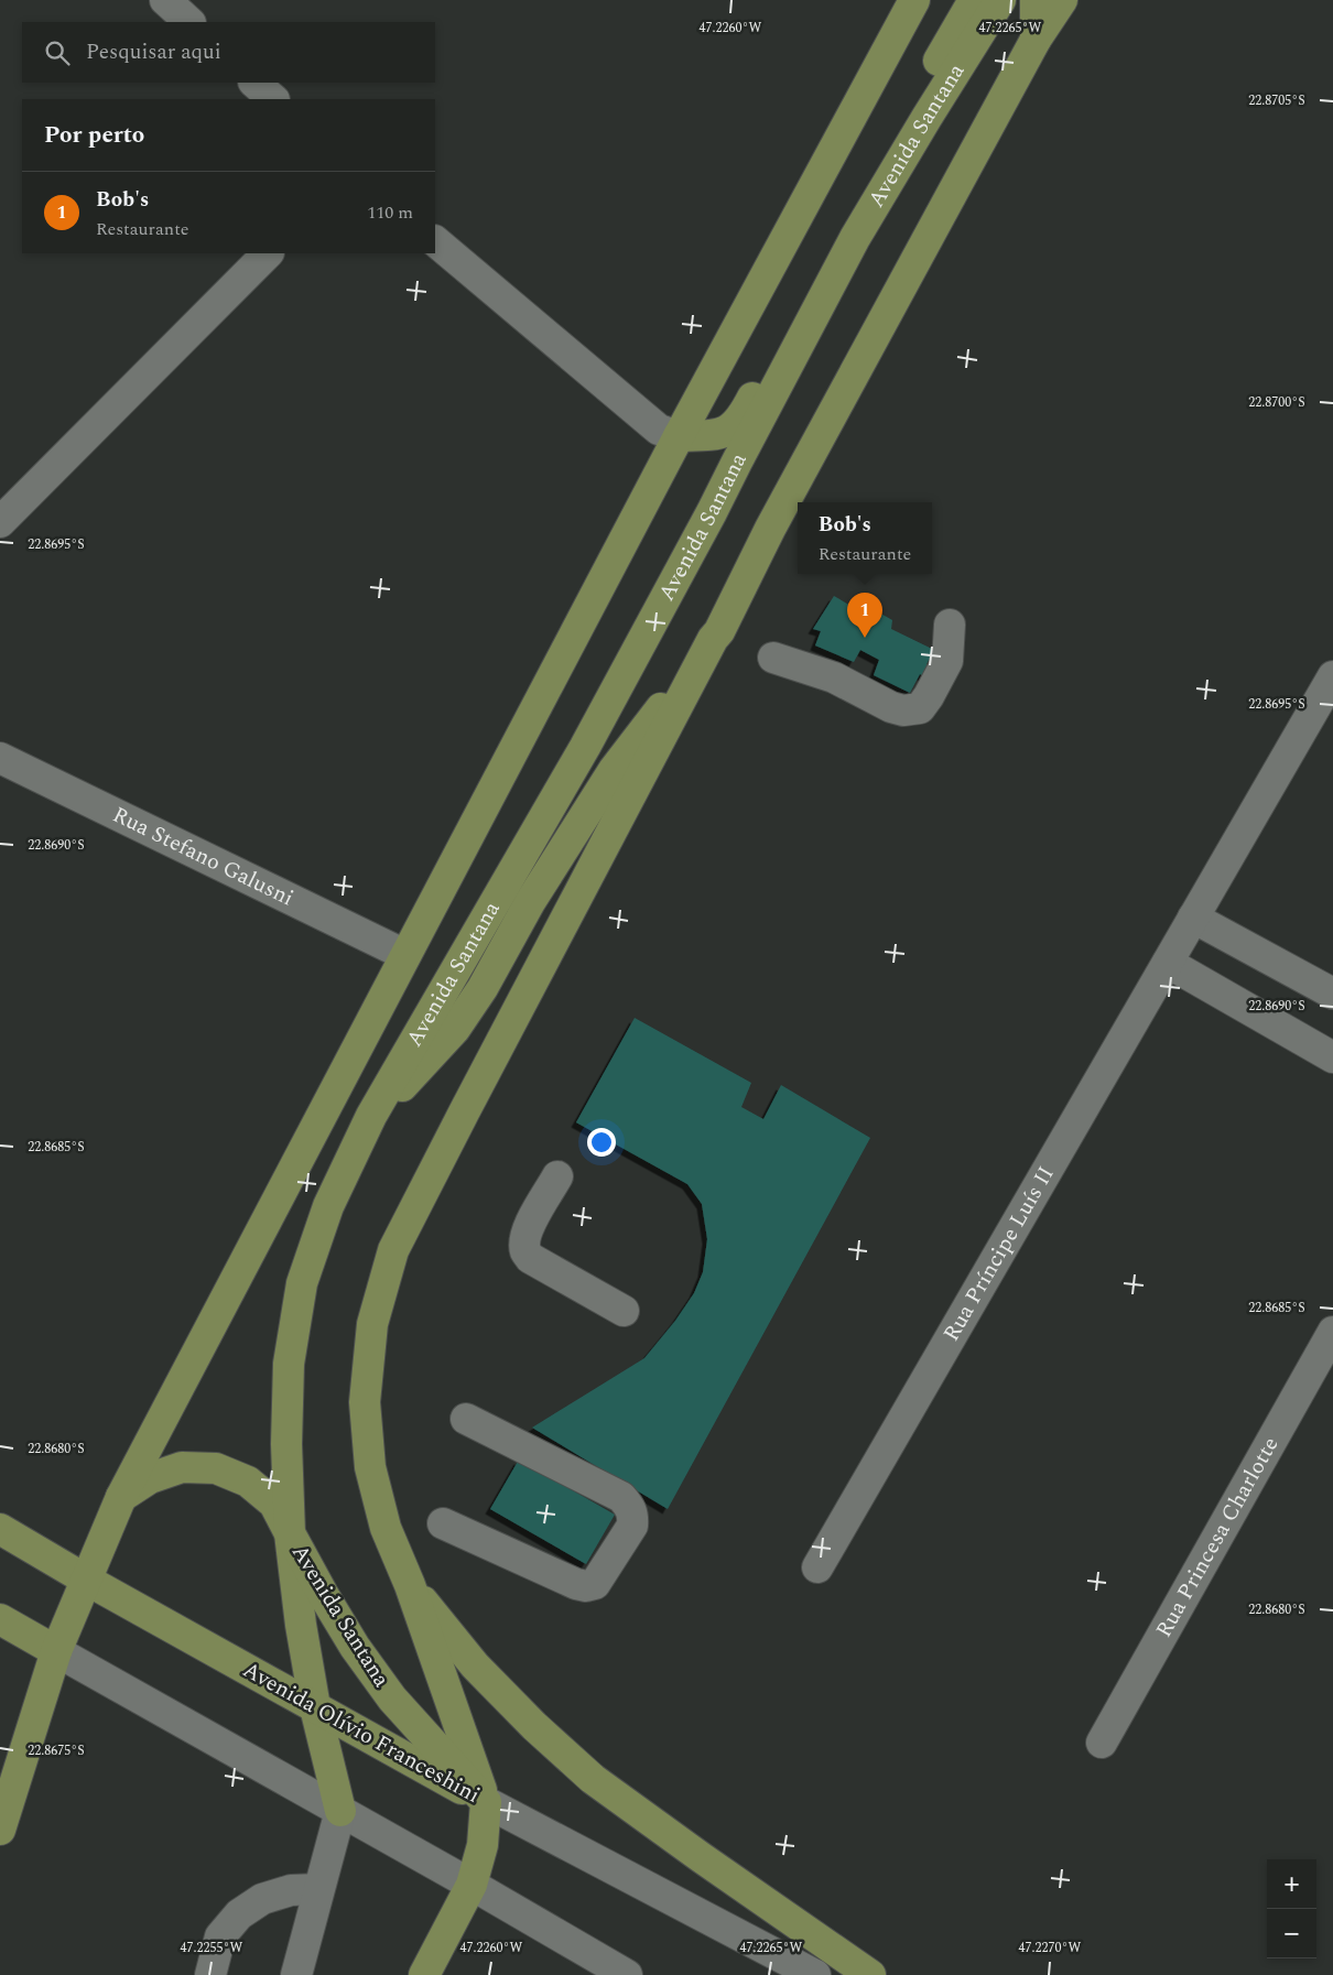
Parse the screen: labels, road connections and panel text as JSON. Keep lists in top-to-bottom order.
{
  "streets": {
    "main road": ["Avenida Santana", "Avenida Olívio Franceshini"],
    "street": ["Rua Stefano Galusni", "Rua Príncipe Luís II", "Rua Princesa Charlotte"]
  },
  "crossings": [
    ["Avenida Santana", "Avenida Olívio Franceshini"]
  ],
  "page": {
    "search": "Pesquisar aqui",
    "heading": "Por perto",
    "list": [
      {
        "mark": "1",
        "name": "Bob's",
        "note": "Restaurante",
        "value": "110 m"
      }
    ],
    "popup": ["Bob's", "Restaurante"],
    "pins": "1",
    "map_buttons": ["+", "−"]
  },
  "coordinates": [
    "47.2260°W",
    "47.2265°W",
    "22.8705°S",
    "22.8700°S",
    "22.8695°S",
    "22.8690°S",
    "22.8685°S",
    "22.8680°S",
    "22.8675°S",
    "47.2255°W",
    "47.2270°W"
  ]
}
